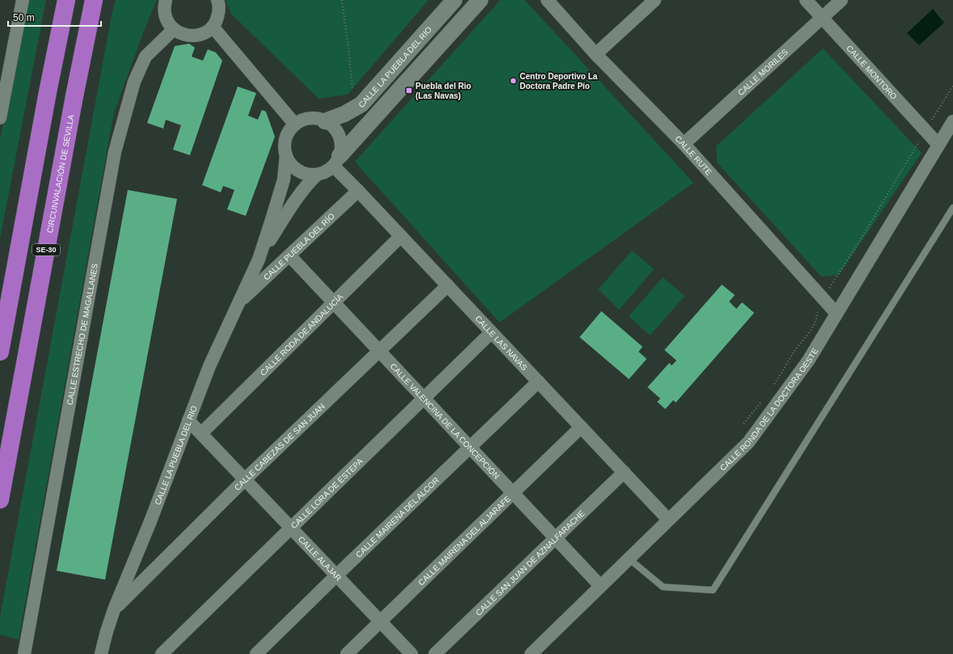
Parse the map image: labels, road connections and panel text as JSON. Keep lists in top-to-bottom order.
{
  "streets": {
    "highway": ["CIRCUNVALACIÓN DE SEVILLA", "SE-30"],
    "street": [
      "CALLE LA PUEBLA DEL RIO",
      "CALLE MORILES",
      "CALLE MONTORO",
      "CALLE RUTE",
      "CALLE PUEBLA DEL RÍO",
      "CALLE ESTRECHO DE MAGALLANES",
      "CALLE RODA DE ANDALUCÍA",
      "CALLE LAS NAVAS",
      "CALLE RONDA DE LA DOCTORA OESTE",
      "CALLE VALENCINA DE LA CONCEPCIÓN",
      "CALLE CABEZAS DE SAN JUAN",
      "CALLE LORA DE ESTEPA",
      "CALLE MAIRENA DEL ALCOR",
      "CALLE MAIRENA DEL ALJARAFE",
      "CALLE ALAJAR",
      "CALLE SAN JUAN DE AZNALFARACHE"
    ]
  },
  "crossings": [
    ["CALLE LA PUEBLA DEL RIO", "CALLE PUEBLA DEL RÍO"],
    ["CALLE LA PUEBLA DEL RIO", "CALLE LAS NAVAS"],
    ["CALLE LA PUEBLA DEL RIO", "CALLE CABEZAS DE SAN JUAN"],
    ["CALLE LA PUEBLA DEL RIO", "CALLE ALAJAR"],
    ["CALLE MORILES", "CALLE MONTORO"],
    ["CALLE MORILES", "CALLE RUTE"],
    ["CALLE MONTORO", "CALLE RONDA DE LA DOCTORA OESTE"],
    ["CALLE RUTE", "CALLE RONDA DE LA DOCTORA OESTE"],
    ["CALLE PUEBLA DEL RÍO", "CALLE LAS NAVAS"],
    ["CALLE PUEBLA DEL RÍO", "CALLE VALENCINA DE LA CONCEPCIÓN"],
    ["CALLE RODA DE ANDALUCÍA", "CALLE LAS NAVAS"],
    ["CALLE RODA DE ANDALUCÍA", "CALLE VALENCINA DE LA CONCEPCIÓN"],
    ["CALLE RODA DE ANDALUCÍA", "CALLE ALAJAR"],
    ["CALLE LAS NAVAS", "CALLE RONDA DE LA DOCTORA OESTE"],
    ["CALLE LAS NAVAS", "CALLE CABEZAS DE SAN JUAN"],
    ["CALLE LAS NAVAS", "CALLE LORA DE ESTEPA"],
    ["CALLE LAS NAVAS", "CALLE MAIRENA DEL ALCOR"],
    ["CALLE LAS NAVAS", "CALLE MAIRENA DEL ALJARAFE"],
    ["CALLE LAS NAVAS", "CALLE SAN JUAN DE AZNALFARACHE"],
    ["CALLE RONDA DE LA DOCTORA OESTE", "CALLE VALENCINA DE LA CONCEPCIÓN"],
    ["CALLE VALENCINA DE LA CONCEPCIÓN", "CALLE CABEZAS DE SAN JUAN"],
    ["CALLE VALENCINA DE LA CONCEPCIÓN", "CALLE LORA DE ESTEPA"],
    ["CALLE VALENCINA DE LA CONCEPCIÓN", "CALLE MAIRENA DEL ALCOR"],
    ["CALLE VALENCINA DE LA CONCEPCIÓN", "CALLE MAIRENA DEL ALJARAFE"],
    ["CALLE VALENCINA DE LA CONCEPCIÓN", "CALLE SAN JUAN DE AZNALFARACHE"],
    ["CALLE CABEZAS DE SAN JUAN", "CALLE ALAJAR"],
    ["CALLE LORA DE ESTEPA", "CALLE ALAJAR"],
    ["CALLE MAIRENA DEL ALCOR", "CALLE ALAJAR"],
    ["CALLE MAIRENA DEL ALJARAFE", "CALLE ALAJAR"]
  ],
  "places": {
    "other": ["Centro Deportivo La Doctora Padre Pío"],
    "transit": ["Puebla del Rio (Las Navas)"]
  },
  "scale_bar": "50 m"
}
